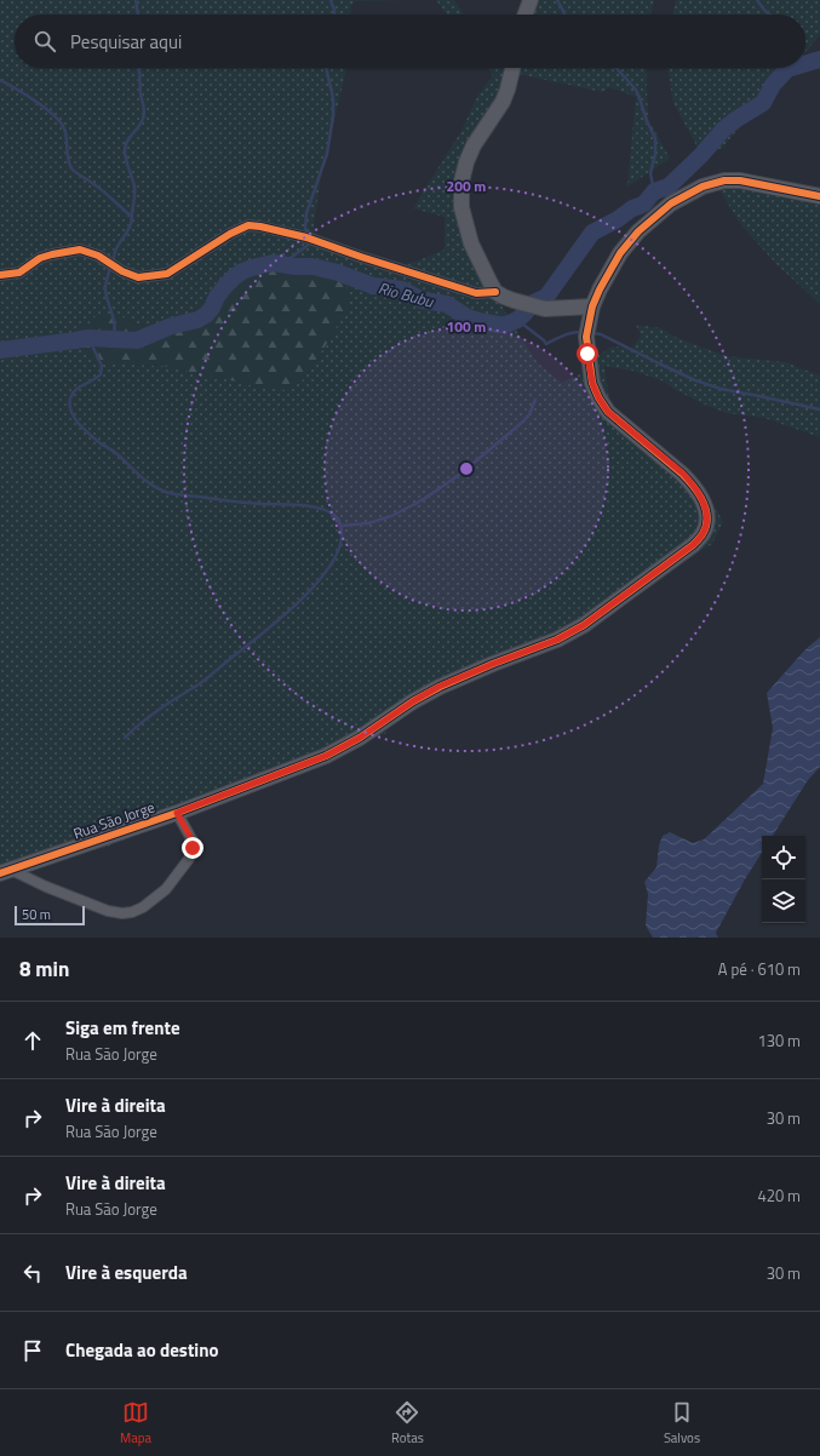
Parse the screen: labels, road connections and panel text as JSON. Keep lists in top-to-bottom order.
{
  "streets": {
    "street": ["Rua São Jorge"]
  },
  "water": ["Rio Bubu"],
  "scale_bar": "50 m",
  "page": {
    "search": "Pesquisar aqui",
    "scale": "50 m",
    "heading": ["8 min", "A pé · 610 m"],
    "list": [
      ["Siga em frente", "Rua São Jorge", "130 m"],
      ["Vire à direita", "Rua São Jorge", "30 m"],
      ["Vire à direita", "Rua São Jorge", "420 m"],
      ["Vire à esquerda", "30 m"],
      "Chegada ao destino"
    ],
    "nav": ["Mapa", "Rotas", "Salvos"]
  },
  "rings": ["200 m", "100 m"]
}
